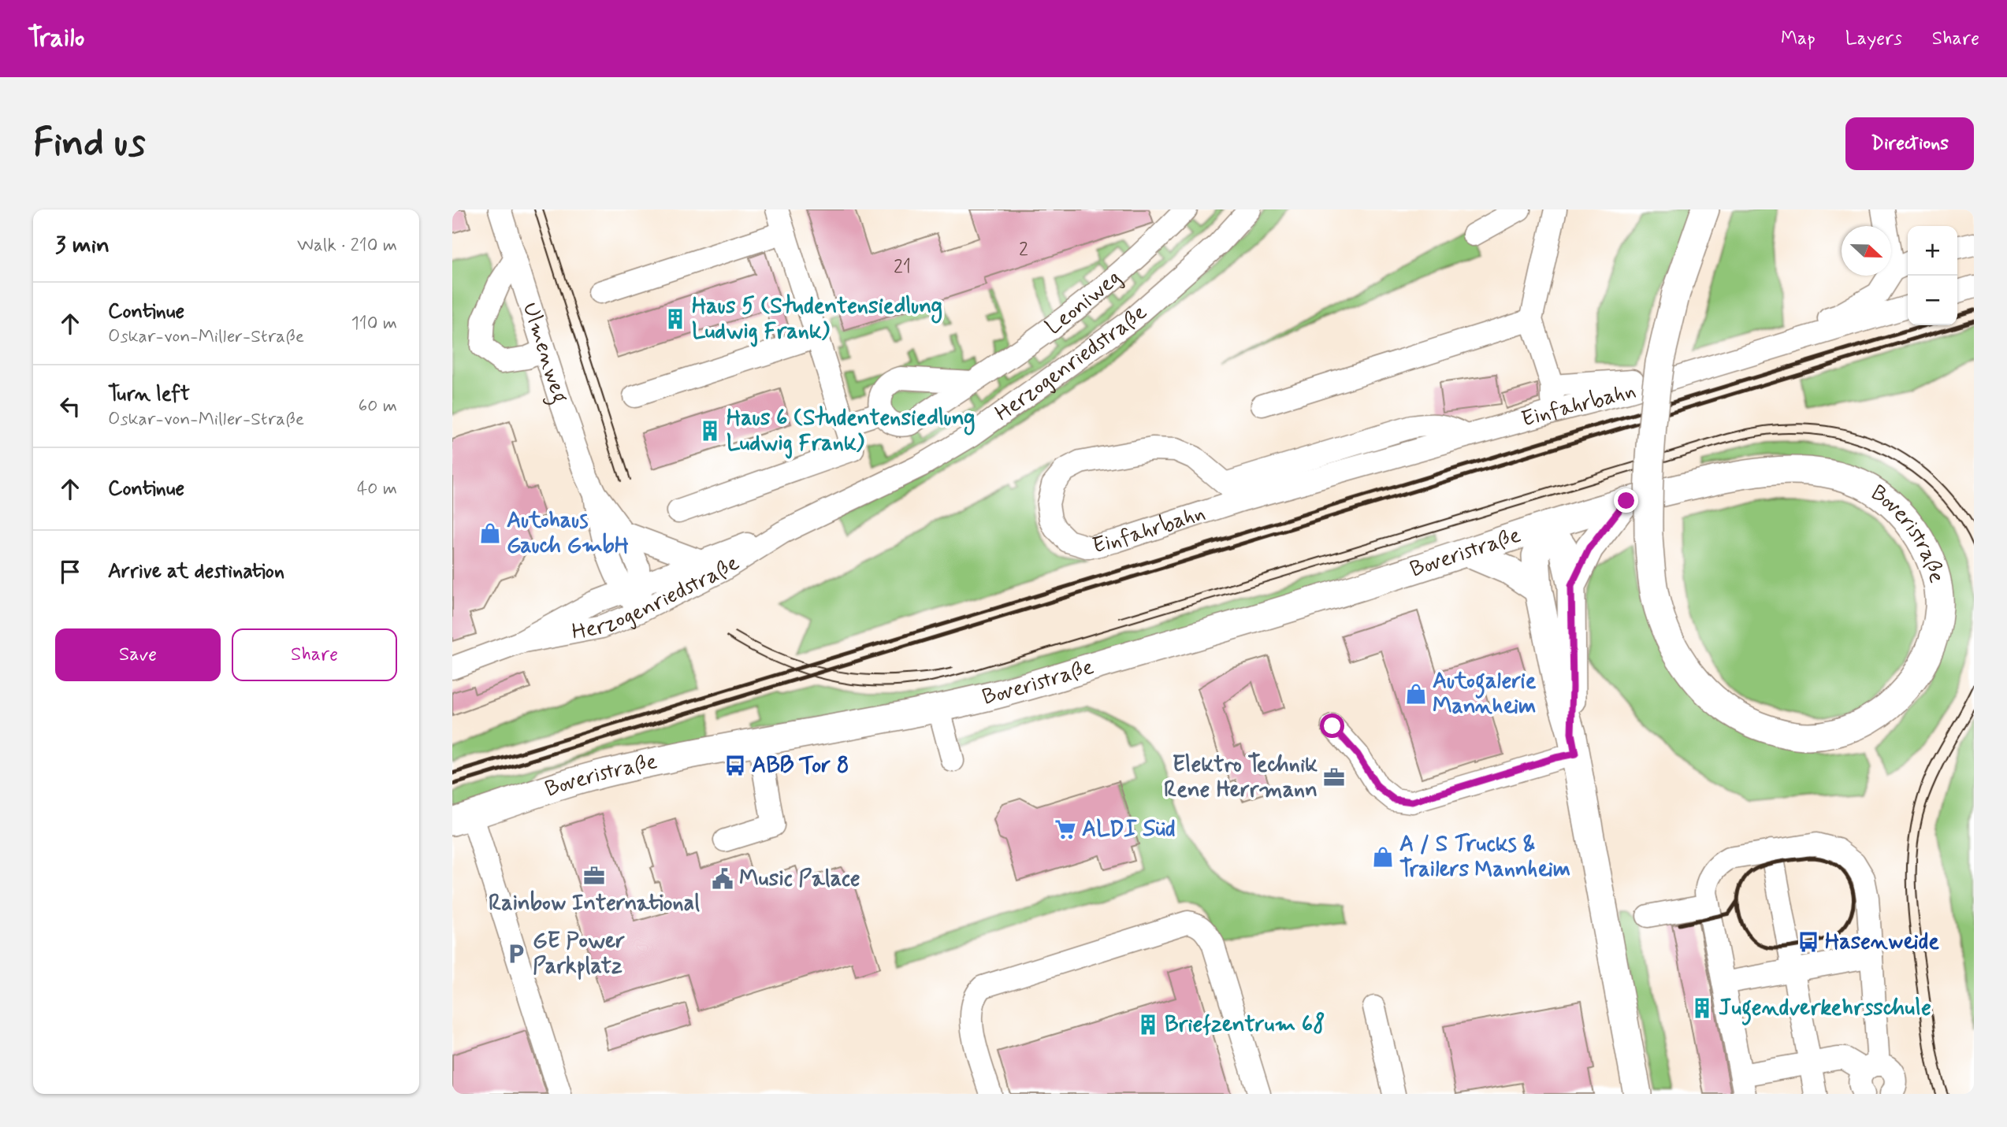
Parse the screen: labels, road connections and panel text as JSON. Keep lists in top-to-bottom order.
{
  "streets": {
    "main road": ["Boveristraße"],
    "street": [
      "Leoniweg",
      "Ulmenweg",
      "Herzogenriedstraße",
      "Einfahrbahn"
    ]
  },
  "crossings": [
    ["Ulmenweg", "Herzogenriedstraße"]
  ],
  "places": {
    "building": [
      "Haus 5 (Studentensiedlung Ludwig Frank)",
      "Haus 6 (Studentensiedlung Ludwig Frank)",
      "Jugendverkehrsschule",
      "Briefzentrum 68"
    ],
    "shop": ["Autohaus Gauch GmbH", "Autogalerie Mannheim", "A / S Trucks & Trailers Mannheim"],
    "bus stop": ["ABB Tor 8", "Hasenweide"],
    "office": ["Elektro Technik Rene Herrmann", "Rainbow International"],
    "supermarket": ["ALDI Süd"],
    "public building": ["Music Palace"],
    "parking": ["GE Power Parkplatz"]
  },
  "house_numbers": ["2", "21"],
  "north": "right",
  "page": {
    "header": "Trailo",
    "nav": ["Map", "Layers", "Share"],
    "buttons": [
      "Directions",
      ["Save", "Share"]
    ],
    "title": "Find us",
    "heading": ["3 min", "Walk · 210 m"],
    "map_buttons": ["+", "−"],
    "list": [
      ["Continue", "Oskar-von-Miller-Straße", "110 m"],
      ["Turn left", "Oskar-von-Miller-Straße", "60 m"],
      ["Continue", "40 m"],
      "Arrive at destination"
    ]
  }
}
